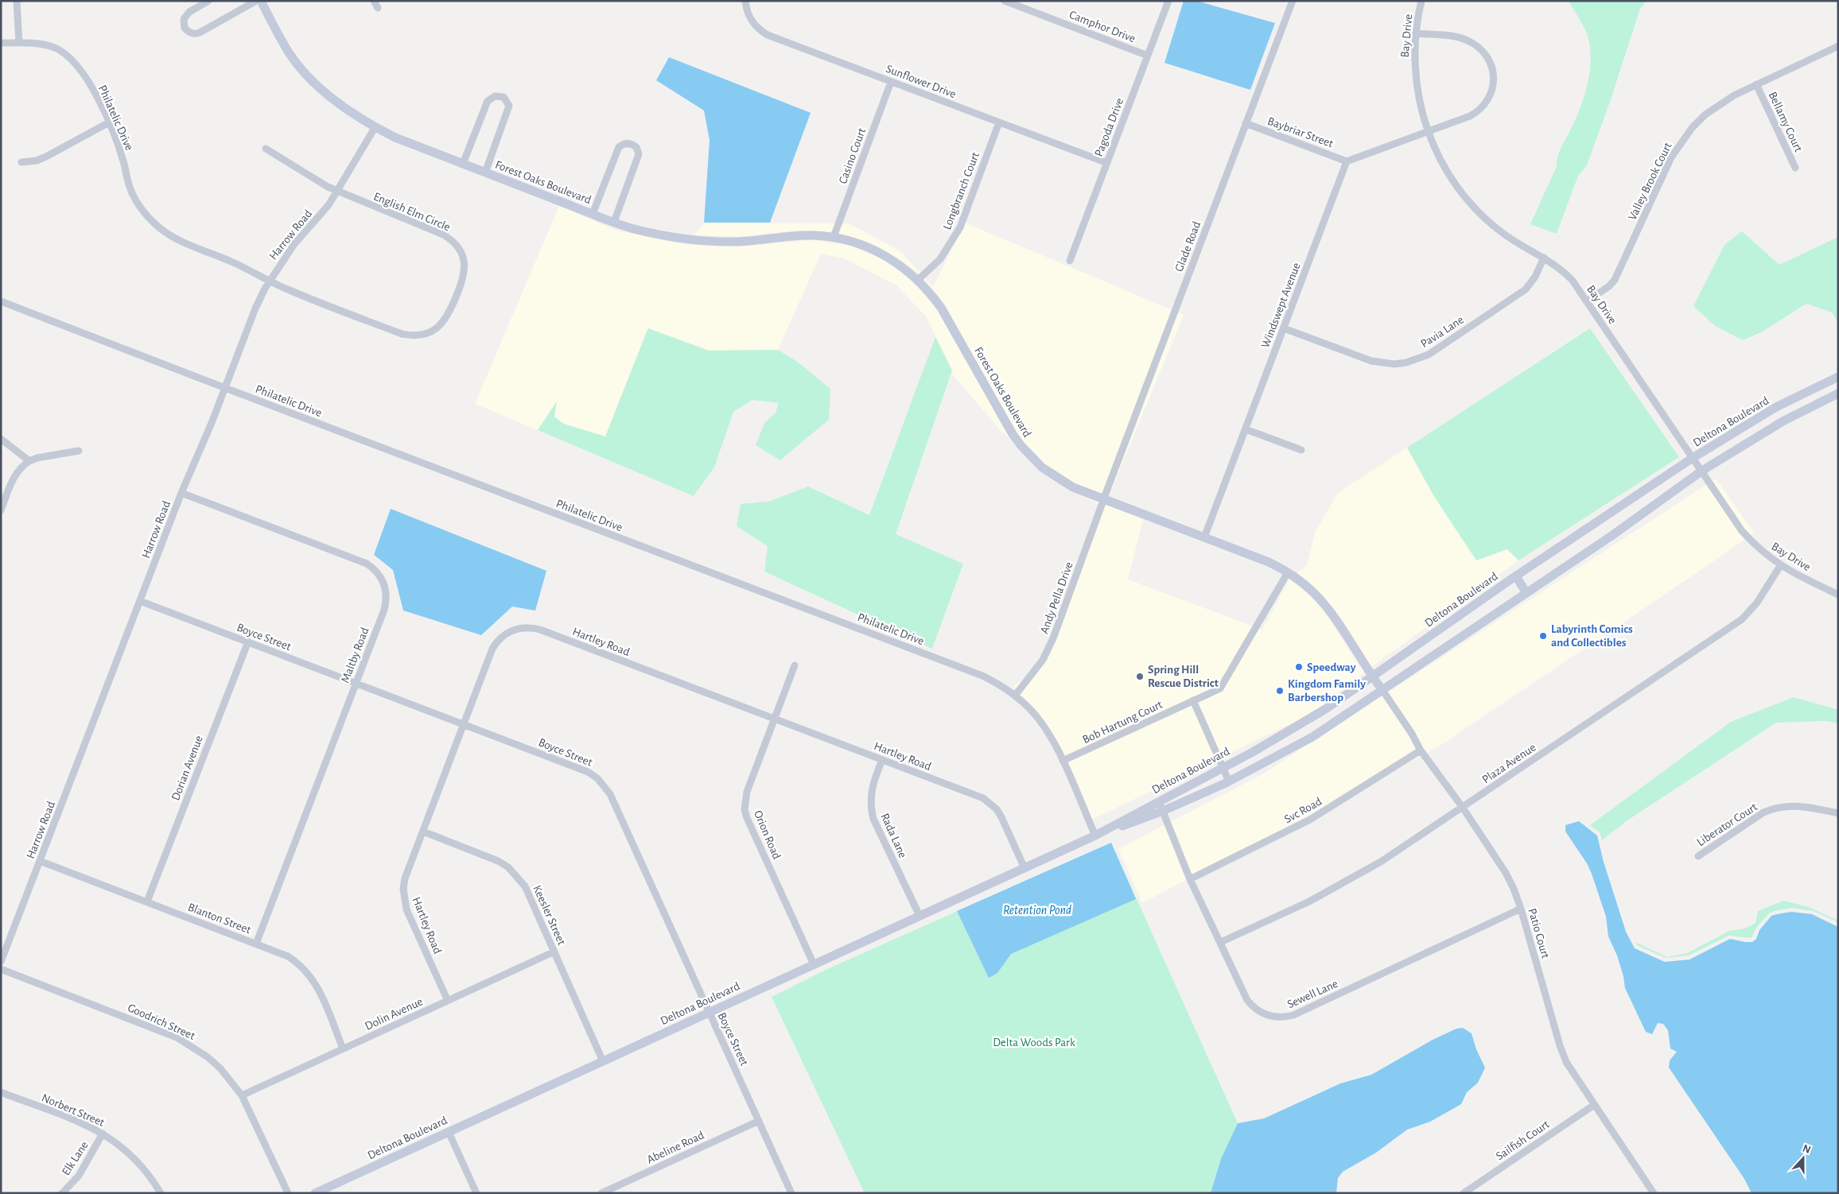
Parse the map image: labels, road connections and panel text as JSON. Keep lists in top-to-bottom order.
{
  "streets": {
    "main road": ["Forest Oaks Boulevard", "Deltona Boulevard"],
    "street": [
      "Camphor Drive",
      "Bay Drive",
      "Sunflower Drive",
      "Philatelic Drive",
      "Bellamy Court",
      "Pagoda Drive",
      "Baybriar Street",
      "Casino Court",
      "Valley Brook Court",
      "Longbranch Court",
      "English Elm Circle",
      "Harrow Road",
      "Glade Road",
      "Windswept Avenue",
      "Pavia Lane",
      "Andy Pella Drive",
      "Boyce Street",
      "Hartley Road",
      "Maltby Road",
      "Bob Hartung Court",
      "Plaza Avenue",
      "Dorian Avenue",
      "Svc Road",
      "Liberator Court",
      "Orion Road",
      "Rada Lane",
      "Keesler Street",
      "Blanton Street",
      "Patio Court",
      "Sewell Lane",
      "Dolin Avenue",
      "Goodrich Street",
      "Norbert Street",
      "Sailfish Court",
      "Abeline Road",
      "Elk Lane"
    ]
  },
  "crossings": [
    ["Camphor Drive", "Pagoda Drive"],
    ["Bay Drive", "Valley Brook Court"],
    ["Bay Drive", "Pavia Lane"],
    ["Bay Drive", "Deltona Boulevard"],
    ["Bay Drive", "Plaza Avenue"],
    ["Sunflower Drive", "Pagoda Drive"],
    ["Sunflower Drive", "Casino Court"],
    ["Sunflower Drive", "Longbranch Court"],
    ["Philatelic Drive", "English Elm Circle"],
    ["Philatelic Drive", "Harrow Road"],
    ["Philatelic Drive", "Deltona Boulevard"],
    ["Philatelic Drive", "Andy Pella Drive"],
    ["Philatelic Drive", "Bob Hartung Court"],
    ["Bellamy Court", "Valley Brook Court"],
    ["Baybriar Street", "Glade Road"],
    ["Baybriar Street", "Windswept Avenue"],
    ["Casino Court", "Forest Oaks Boulevard"],
    ["Forest Oaks Boulevard", "Longbranch Court"],
    ["Forest Oaks Boulevard", "Harrow Road"],
    ["Forest Oaks Boulevard", "Glade Road"],
    ["Forest Oaks Boulevard", "Windswept Avenue"],
    ["Forest Oaks Boulevard", "Deltona Boulevard"],
    ["Forest Oaks Boulevard", "Andy Pella Drive"],
    ["Forest Oaks Boulevard", "Bob Hartung Court"],
    ["Forest Oaks Boulevard", "Patio Court"],
    ["English Elm Circle", "Harrow Road"],
    ["Harrow Road", "Boyce Street"],
    ["Harrow Road", "Maltby Road"],
    ["Harrow Road", "Blanton Street"],
    ["Glade Road", "Andy Pella Drive"],
    ["Windswept Avenue", "Pavia Lane"],
    ["Deltona Boulevard", "Boyce Street"],
    ["Deltona Boulevard", "Hartley Road"],
    ["Deltona Boulevard", "Orion Road"],
    ["Deltona Boulevard", "Rada Lane"],
    ["Deltona Boulevard", "Keesler Street"],
    ["Deltona Boulevard", "Patio Court"],
    ["Deltona Boulevard", "Sewell Lane"],
    ["Boyce Street", "Hartley Road"],
    ["Boyce Street", "Maltby Road"],
    ["Boyce Street", "Dorian Avenue"],
    ["Boyce Street", "Abeline Road"],
    ["Hartley Road", "Orion Road"],
    ["Hartley Road", "Rada Lane"],
    ["Hartley Road", "Keesler Street"],
    ["Hartley Road", "Dolin Avenue"],
    ["Maltby Road", "Blanton Street"],
    ["Plaza Avenue", "Patio Court"],
    ["Plaza Avenue", "Sewell Lane"],
    ["Dorian Avenue", "Blanton Street"],
    ["Svc Road", "Patio Court"],
    ["Svc Road", "Sewell Lane"],
    ["Keesler Street", "Dolin Avenue"],
    ["Blanton Street", "Dolin Avenue"],
    ["Patio Court", "Sewell Lane"],
    ["Patio Court", "Sailfish Court"],
    ["Dolin Avenue", "Goodrich Street"],
    ["Norbert Street", "Elk Lane"]
  ],
  "water": ["Retention Pond"],
  "parks": ["Delta Woods Park"],
  "places": [
    "Labyrinth Comics and Collectibles",
    "Speedway",
    "Spring Hill Rescue District",
    "Kingdom Family Barbershop"
  ],
  "north": "top"
}
